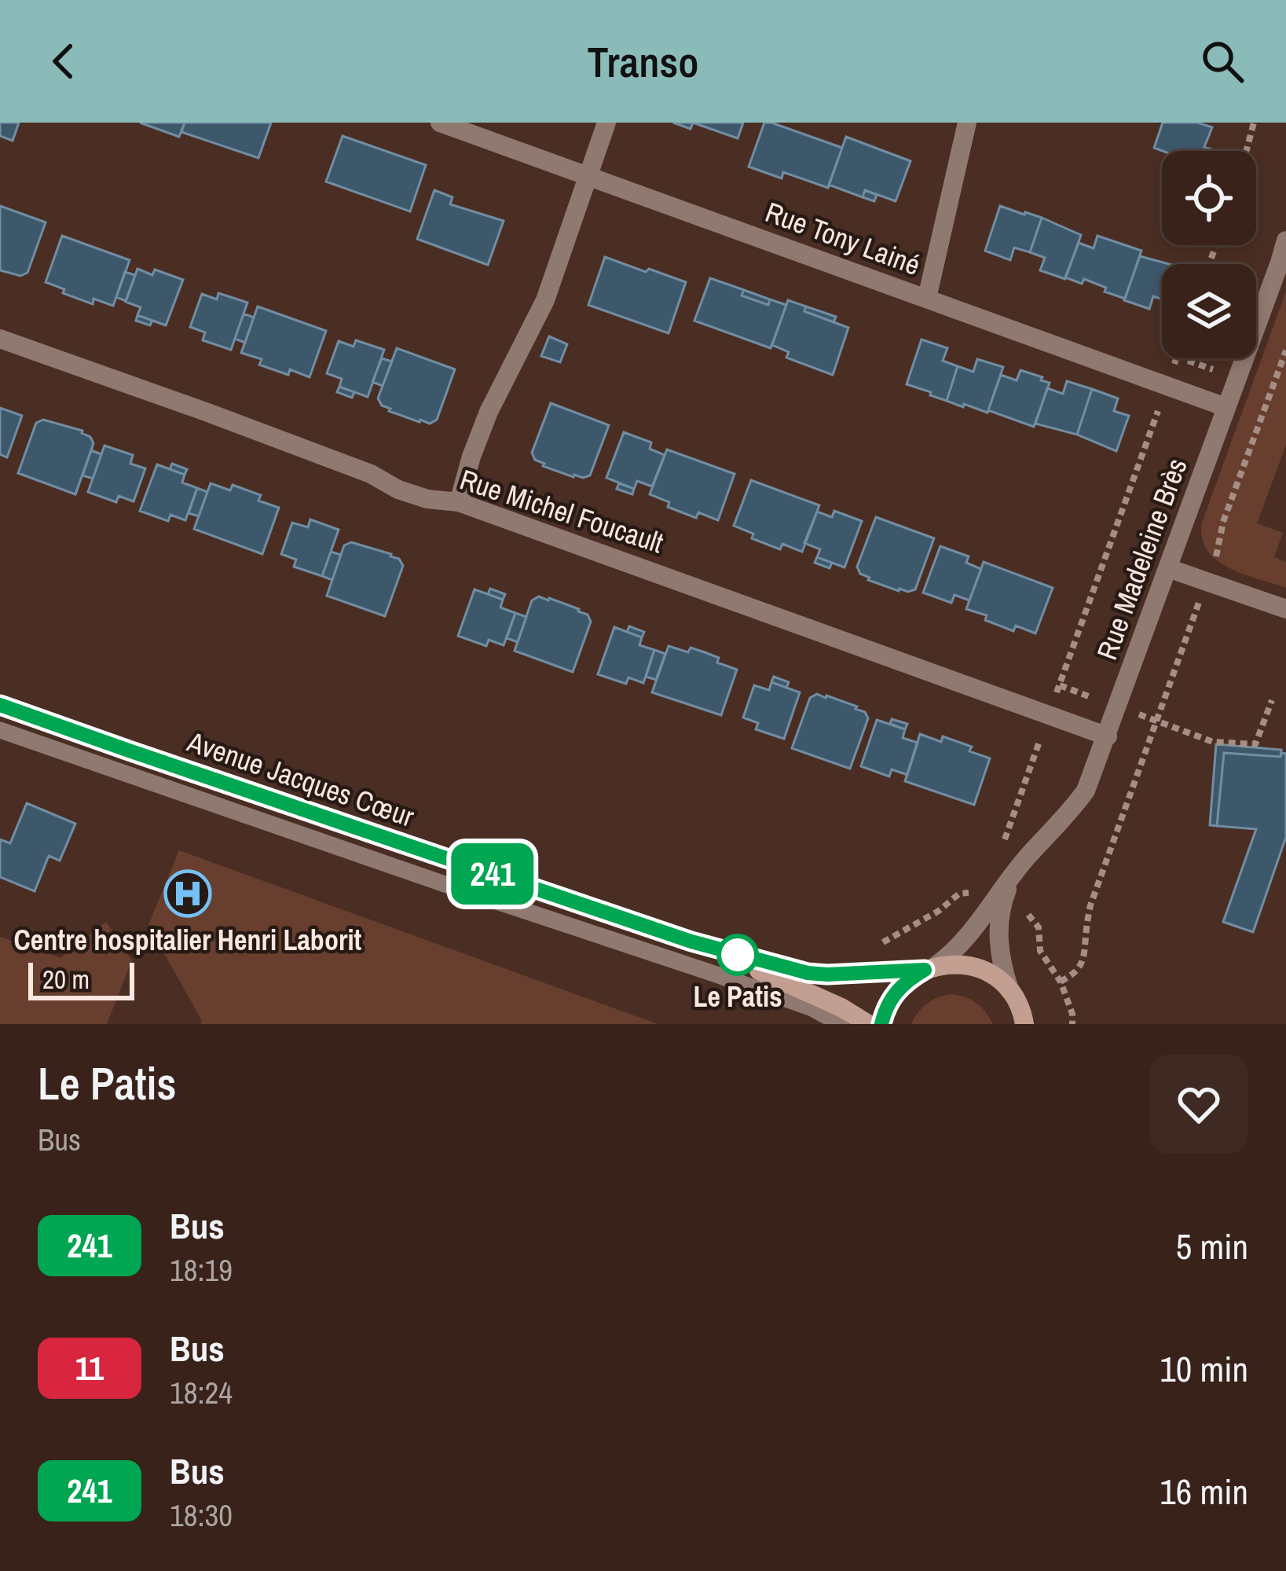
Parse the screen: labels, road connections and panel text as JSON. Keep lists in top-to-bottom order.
{
  "streets": {
    "main road": ["Avenue Jacques Cœur"],
    "street": ["Rue Tony Lainé", "Rue Michel Foucault", "Rue Madeleine Brès"]
  },
  "crossings": [
    ["Rue Tony Lainé", "Rue Madeleine Brès"],
    ["Rue Michel Foucault", "Rue Madeleine Brès"]
  ],
  "places": {
    "hospital": ["Centre hospitalier Henri Laborit"],
    "other": ["Le Patis"]
  },
  "lines": ["bus line 241"],
  "scale_bar": "20 m",
  "page": {
    "header": "Transo",
    "on_map": "241",
    "scale": "20 m",
    "heading": ["Le Patis", "Bus"],
    "list": [
      {
        "mark": "241",
        "name": "Bus",
        "note": "18:19",
        "value": "5 min"
      },
      {
        "mark": "11",
        "name": "Bus",
        "note": "18:24",
        "value": "10 min"
      },
      {
        "mark": "241",
        "name": "Bus",
        "note": "18:30",
        "value": "16 min"
      }
    ]
  }
}
